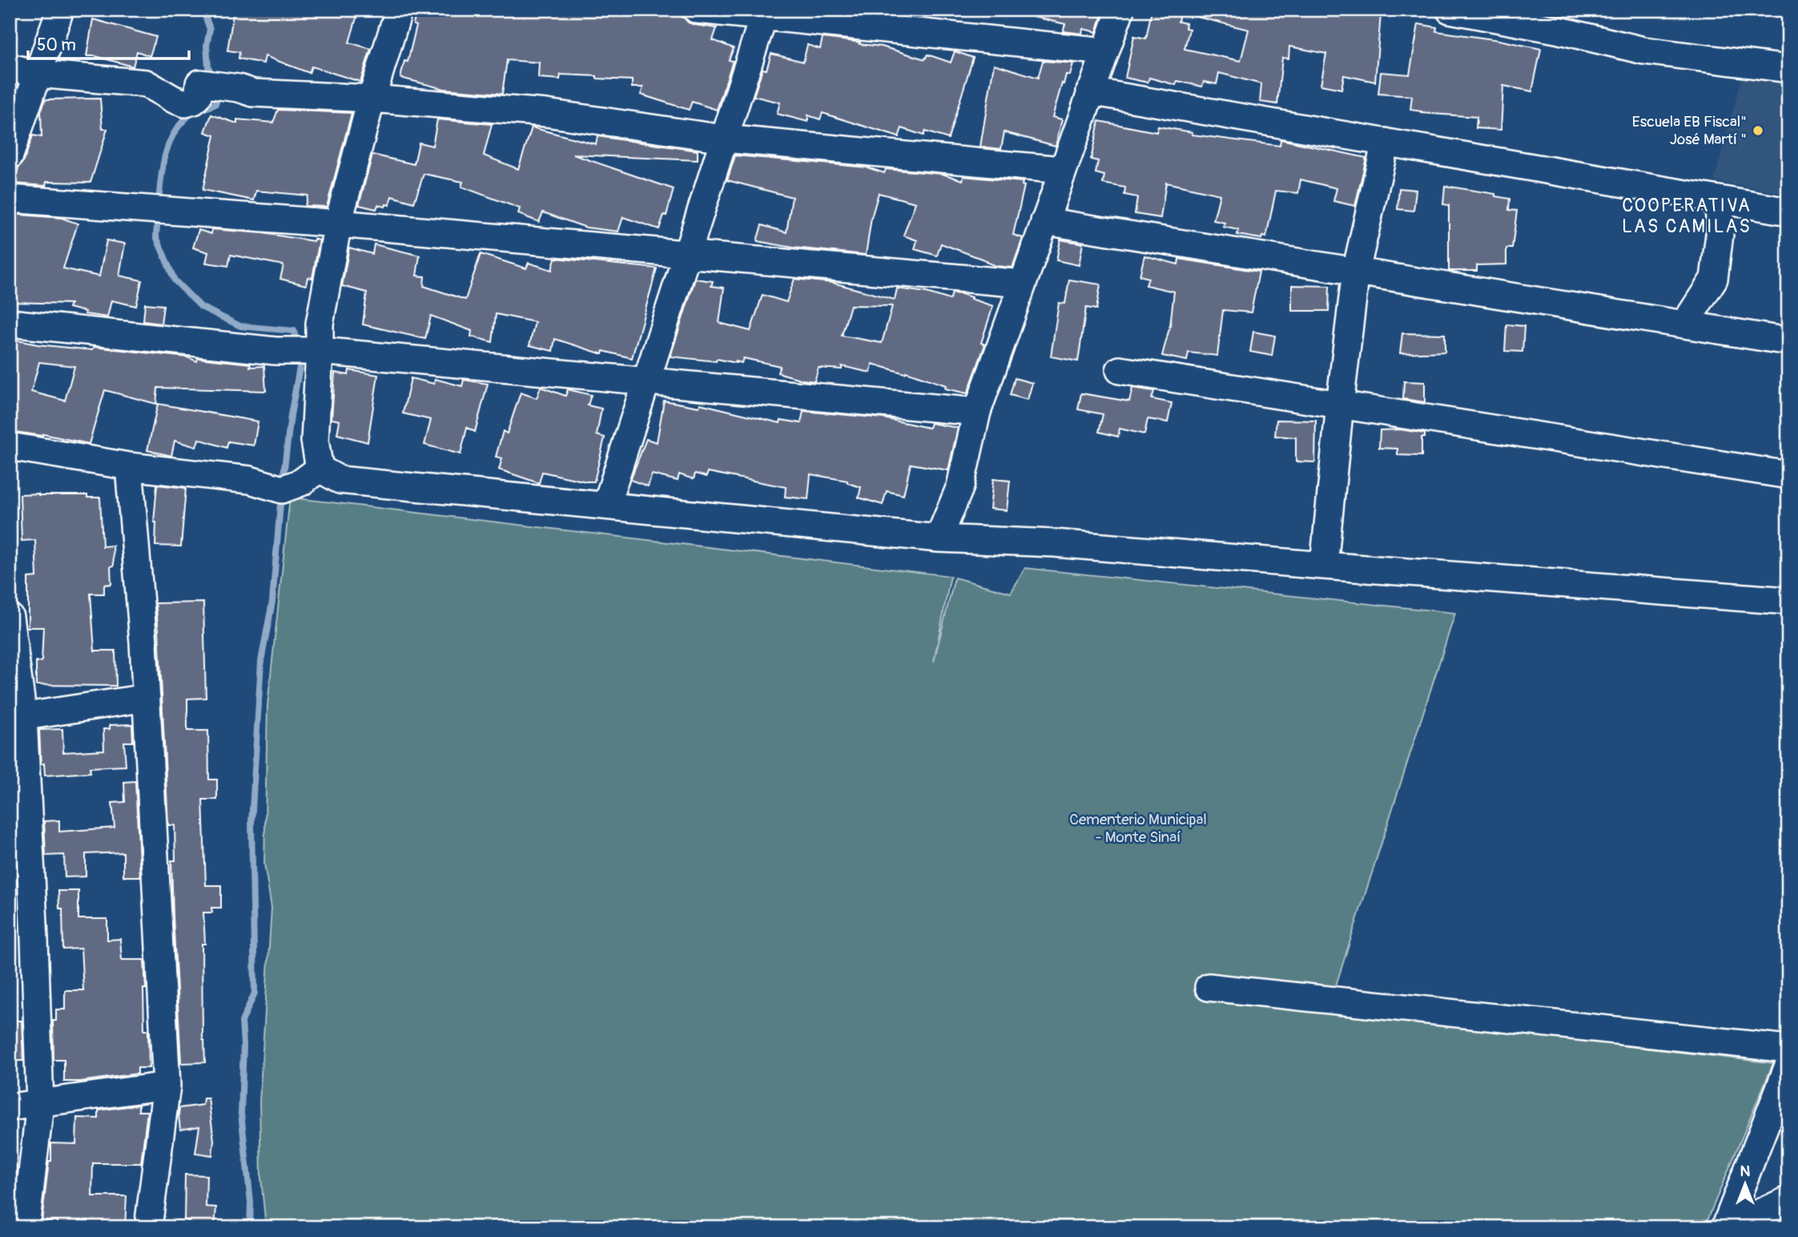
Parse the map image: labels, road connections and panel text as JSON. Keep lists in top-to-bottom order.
{
  "districts": ["COOPERATIVA LAS CAMILAS"],
  "parks": ["Cementerio Municipal - Monte Sinaí"],
  "places": ["Escuela EB Fiscal\" José Martí \""],
  "scale_bar": "50 m",
  "north": "top"
}
